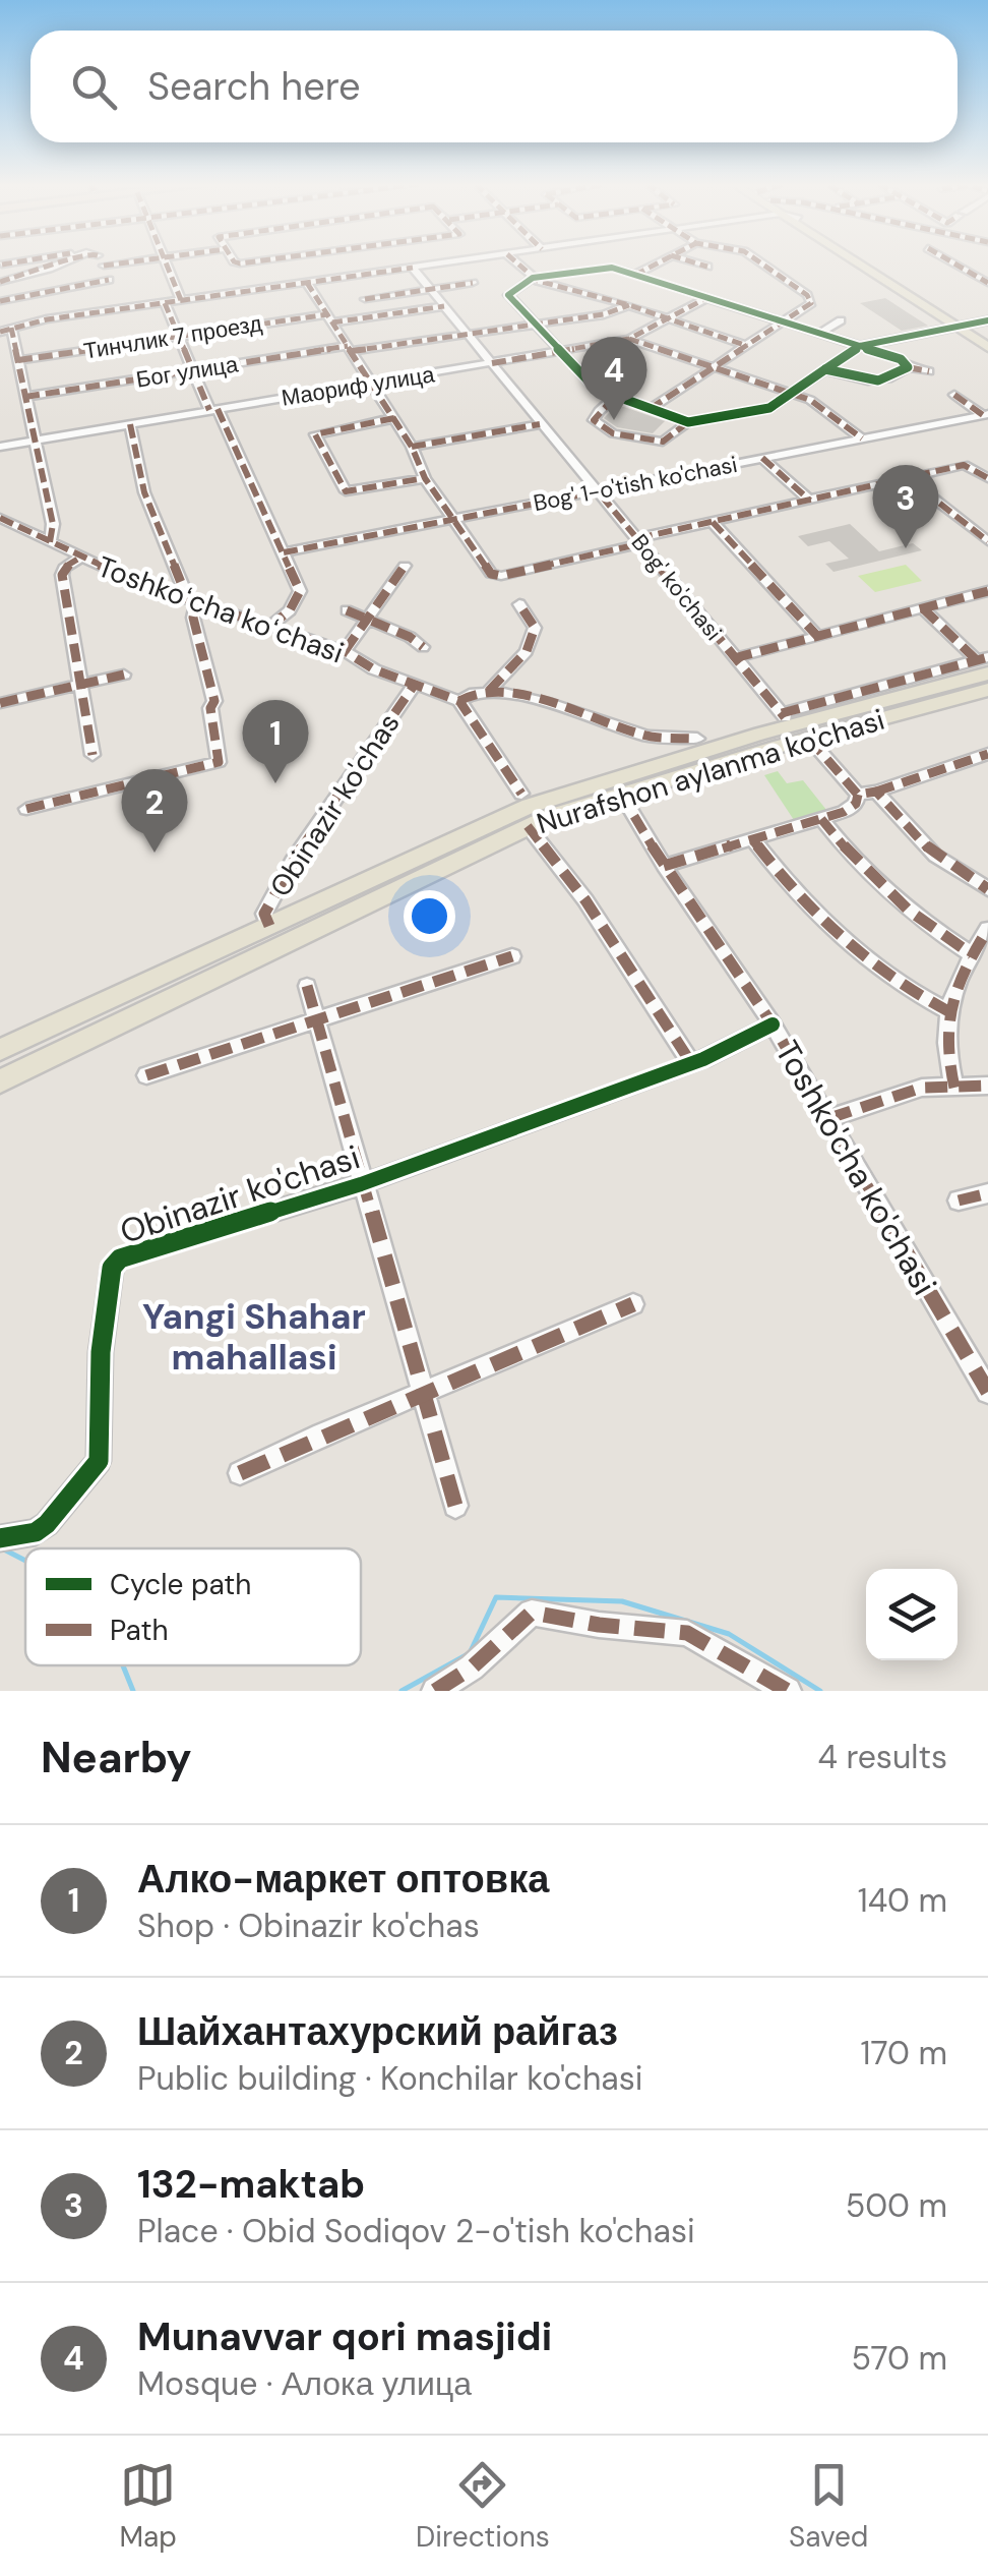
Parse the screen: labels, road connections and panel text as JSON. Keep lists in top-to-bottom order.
{
  "streets": {
    "main road": ["Nurafshon aylanma ko'chasi"],
    "street": [
      "Тинчлик 7 проезд",
      "Бог улица",
      "Маориф улица",
      "Bog' 1-o'tish ko'chasi",
      "Bog' ko'chasi",
      "Toshkoʻcha koʻchasi",
      "Obinazir ko'chas",
      "Toshko'cha ko'chasi",
      "Obinazir ko'chasi"
    ]
  },
  "crossings": [
    ["Тинчлик 7 проезд", "Bog' ko'chasi"],
    ["Бог улица", "Bog' ko'chasi"],
    ["Маориф улица", "Bog' ko'chasi"],
    ["Bog' 1-o'tish ko'chasi", "Bog' ko'chasi"],
    ["Bog' ko'chasi", "Nurafshon aylanma ko'chasi"],
    ["Toshkoʻcha koʻchasi", "Obinazir ko'chas"],
    ["Nurafshon aylanma ko'chasi", "Obinazir ko'chas"],
    ["Nurafshon aylanma ko'chasi", "Toshko'cha ko'chasi"],
    ["Toshko'cha ko'chasi", "Obinazir ko'chasi"]
  ],
  "districts": ["Yangi Shahar mahallasi"],
  "legend": ["Cycle path", "Path"],
  "page": {
    "search": "Search here",
    "pins": [
      "4",
      "3",
      "1",
      "2"
    ],
    "heading": ["Nearby", "4 results"],
    "list": [
      {
        "mark": "1",
        "name": "Алко-маркет оптовка",
        "note": "Shop · Obinazir ko'chas",
        "value": "140 m"
      },
      {
        "mark": "2",
        "name": "Шайхантахурский райгаз",
        "note": "Public building · Konchilar ko'chasi",
        "value": "170 m"
      },
      {
        "mark": "3",
        "name": "132-maktab",
        "note": "Place · Obid Sodiqov 2-o'tish ko'chasi",
        "value": "500 m"
      },
      {
        "mark": "4",
        "name": "Munavvar qori masjidi",
        "note": "Mosque · Алока улица",
        "value": "570 m"
      }
    ],
    "nav": ["Map", "Directions", "Saved"]
  }
}
